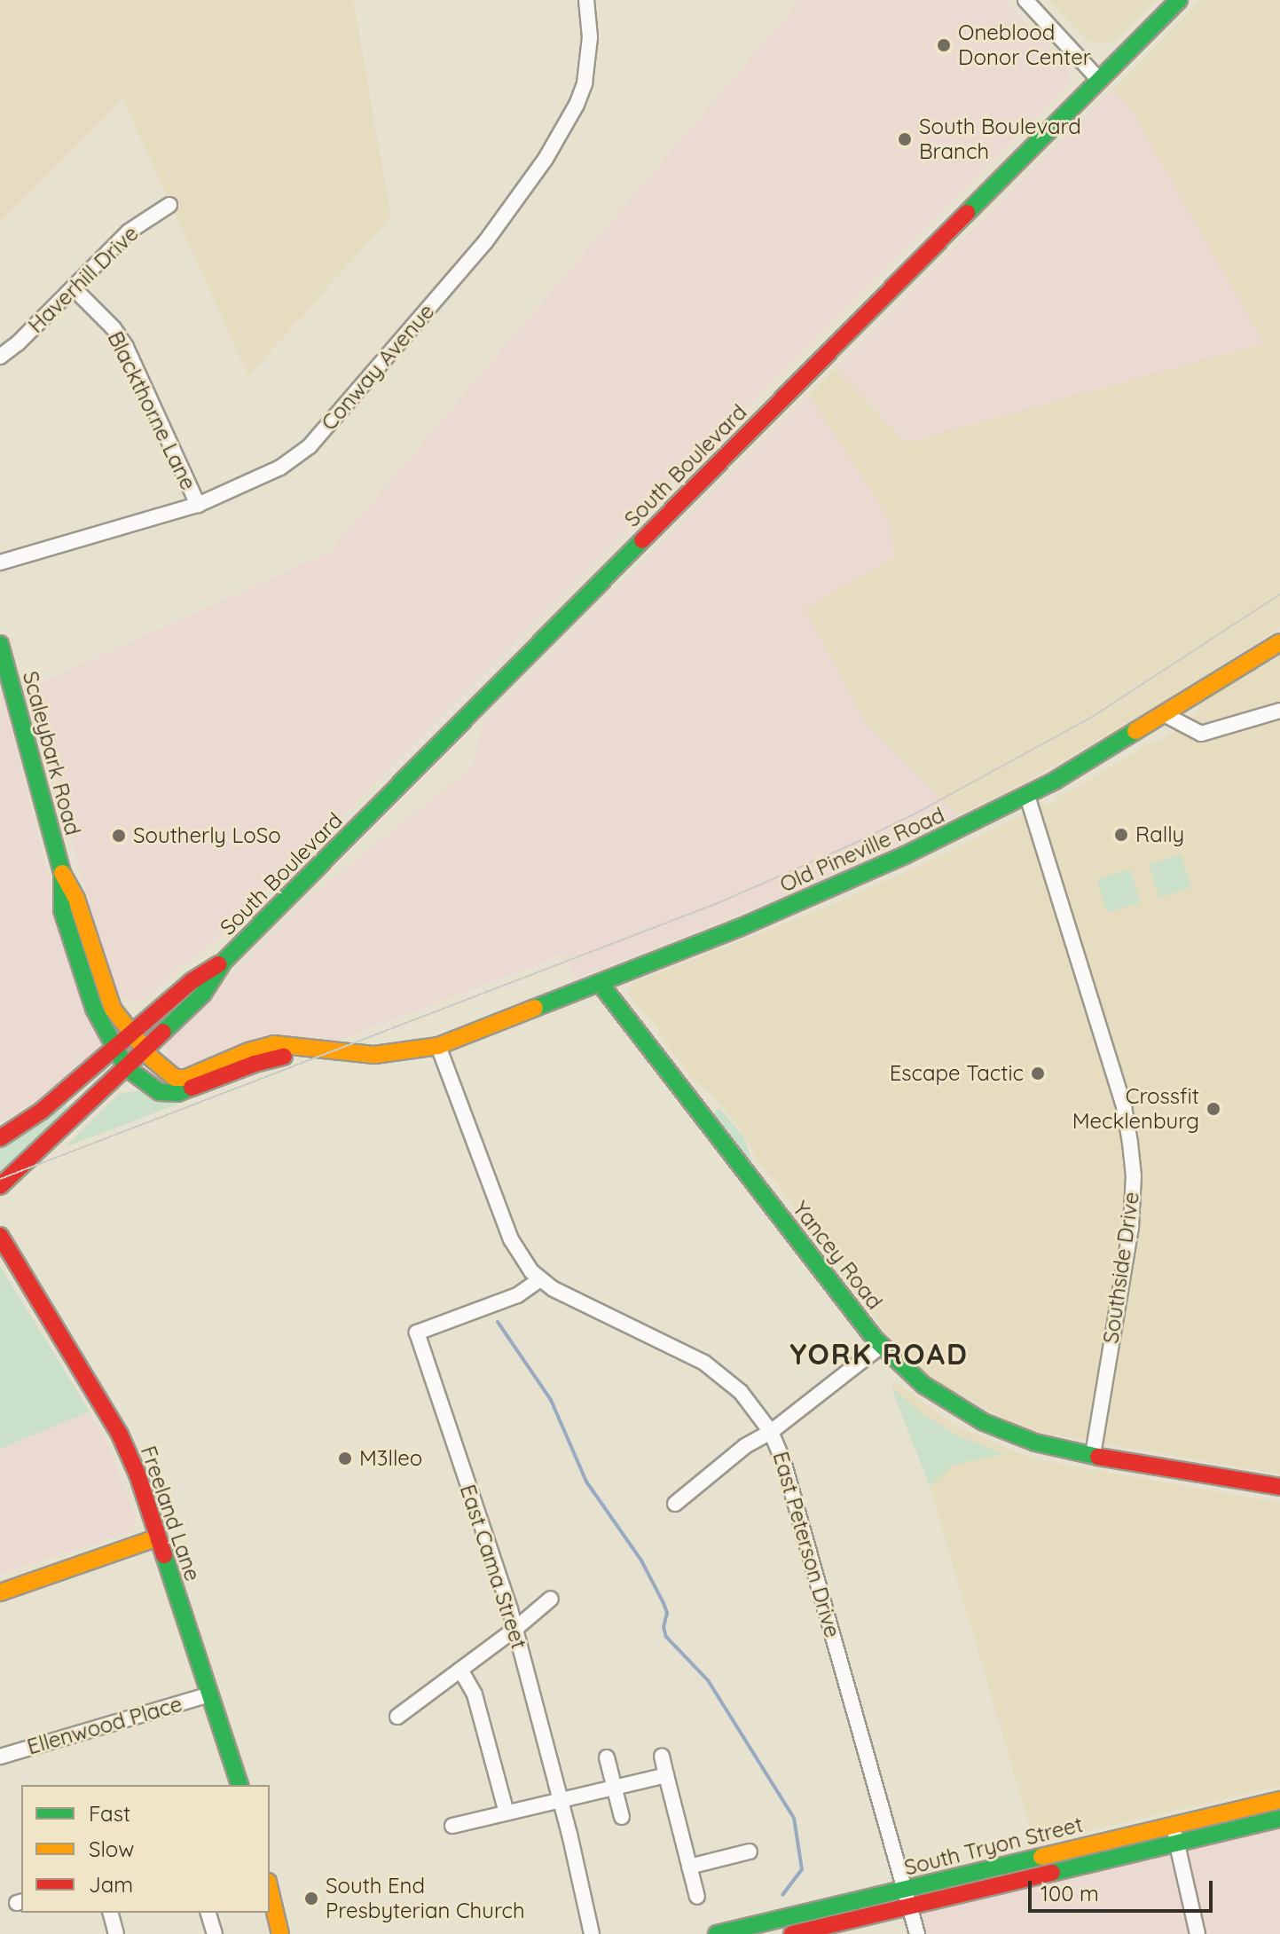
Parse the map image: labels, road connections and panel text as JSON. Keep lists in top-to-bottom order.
{
  "streets": {
    "street": [
      "Haverhill Drive",
      "Conway Avenue",
      "Blackthorne Lane",
      "South Boulevard",
      "Scaleybark Road",
      "Old Pineville Road",
      "Yancey Road",
      "Southside Drive",
      "Freeland Lane",
      "East Peterson Drive",
      "East Cama Street",
      "Ellenwood Place",
      "South Tryon Street"
    ]
  },
  "crossings": [
    ["Haverhill Drive", "Blackthorne Lane"],
    ["Conway Avenue", "Blackthorne Lane"],
    ["South Boulevard", "Scaleybark Road"],
    ["South Boulevard", "Old Pineville Road"],
    ["Scaleybark Road", "Old Pineville Road"],
    ["Old Pineville Road", "Yancey Road"],
    ["Old Pineville Road", "Southside Drive"],
    ["Old Pineville Road", "East Peterson Drive"],
    ["Yancey Road", "Southside Drive"],
    ["Freeland Lane", "Ellenwood Place"],
    ["East Peterson Drive", "East Cama Street"],
    ["East Peterson Drive", "South Tryon Street"]
  ],
  "districts": ["YORK ROAD"],
  "places": [
    "Oneblood Donor Center",
    "South Boulevard Branch",
    "Rally",
    "Southerly LoSo",
    "Escape Tactic",
    "Crossfit Mecklenburg",
    "M3lleo",
    "South End Presbyterian Church"
  ],
  "legend": ["Fast", "Slow", "Jam"],
  "scale_bar": "100 m"
}
